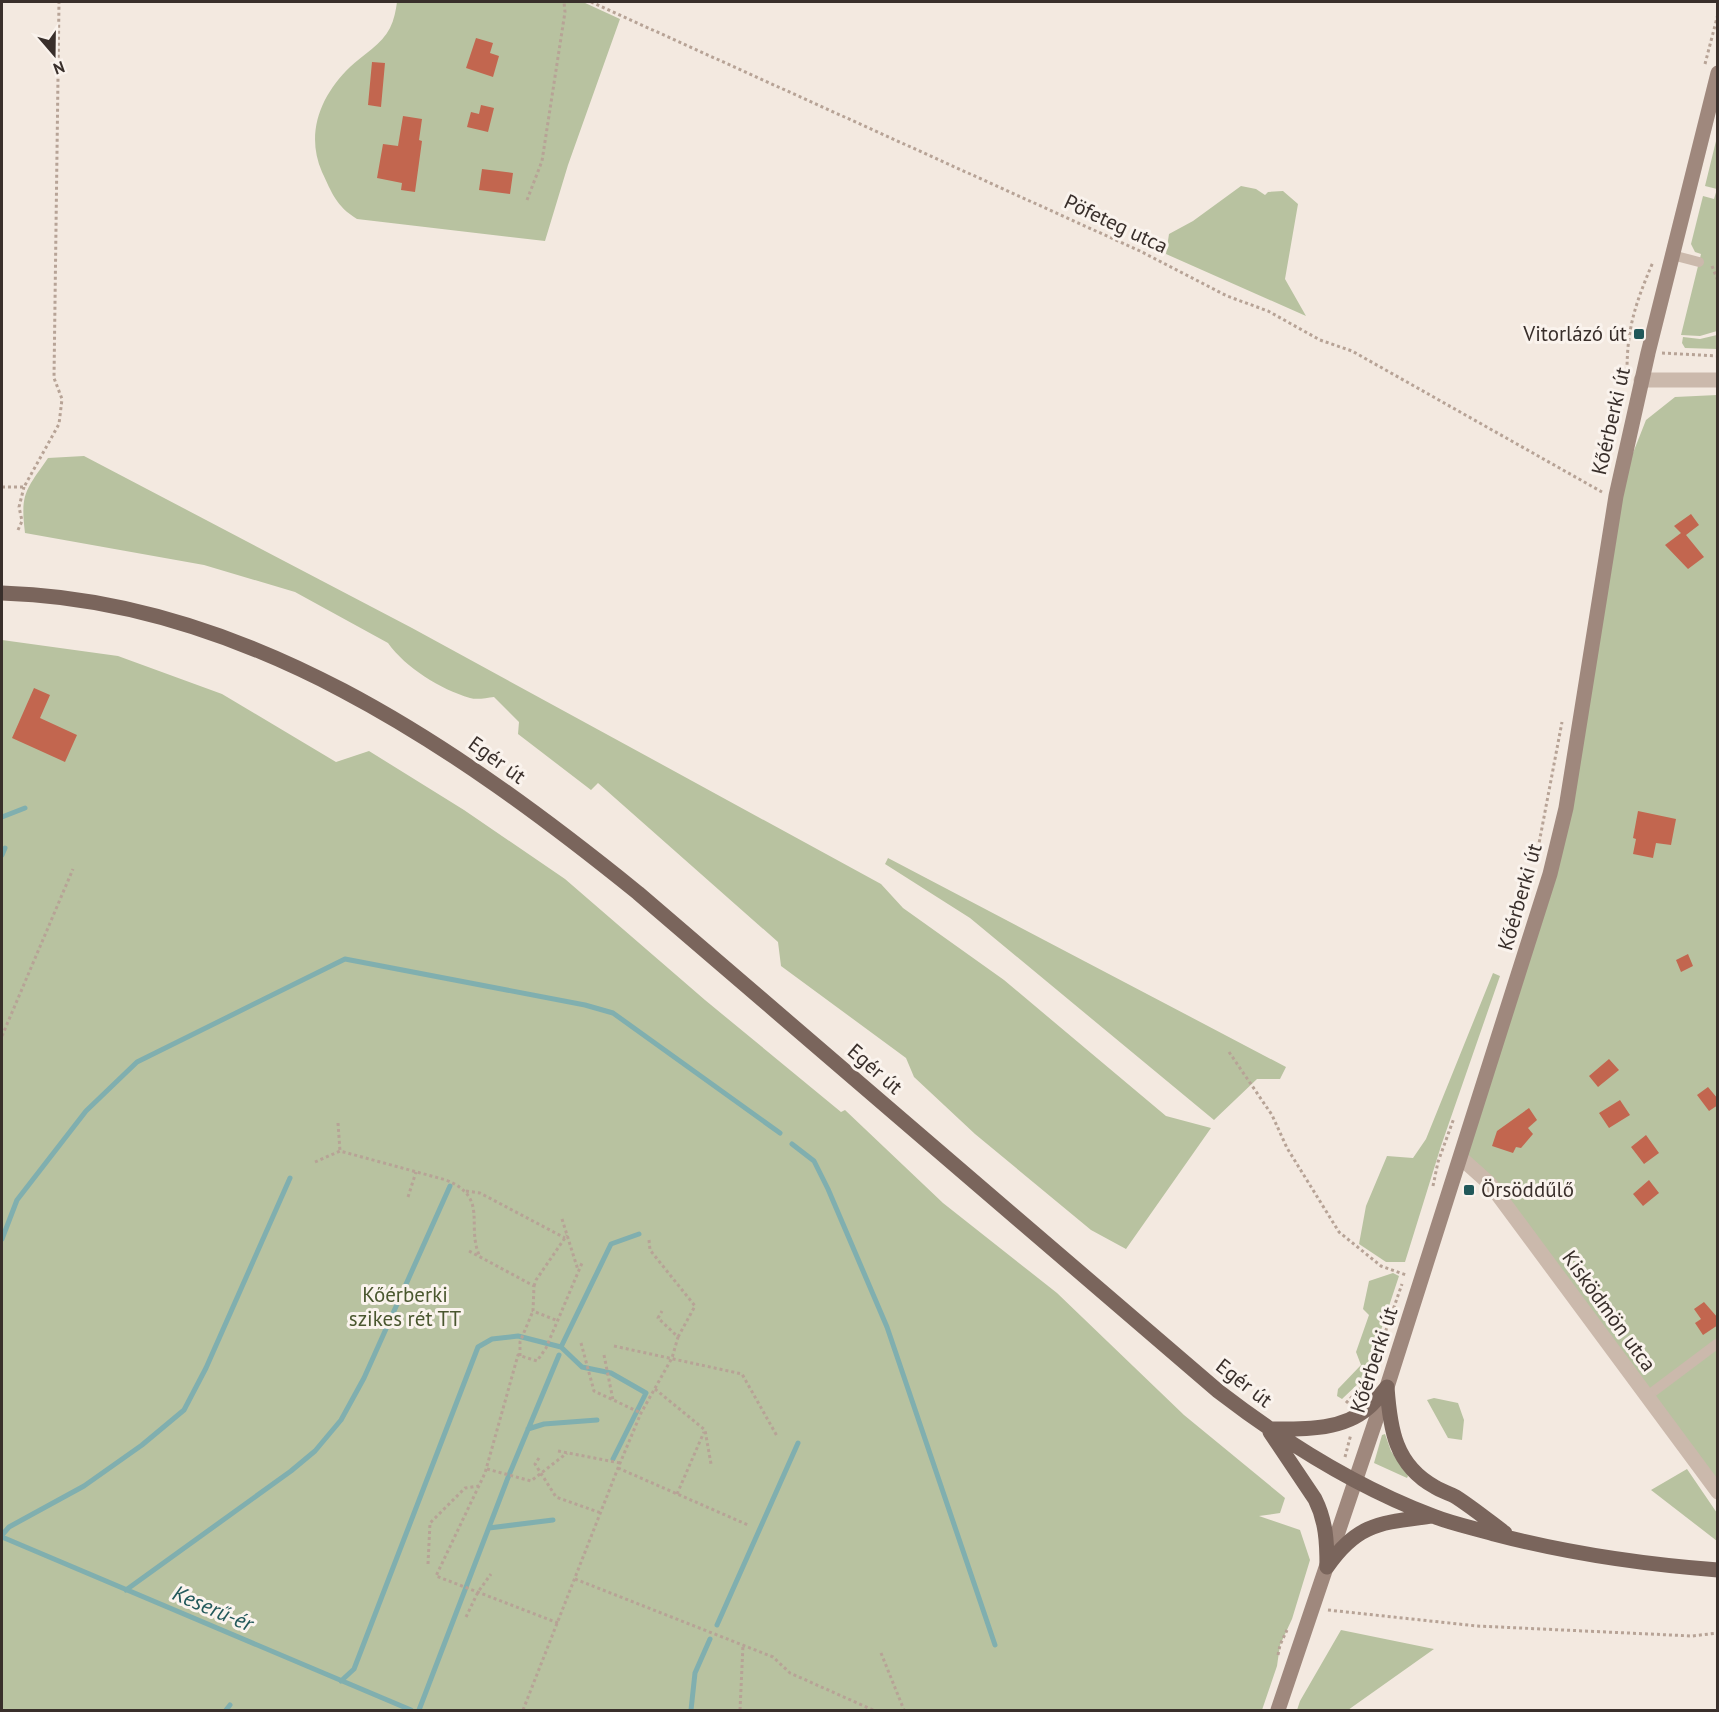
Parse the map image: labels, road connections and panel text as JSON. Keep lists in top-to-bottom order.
{
  "streets": {
    "main road": ["Egér út"],
    "street": ["Kőérberki út", "Kisködmön utca"],
    "path": ["Pöfeteg utca"]
  },
  "crossings": [
    ["Pöfeteg utca", "Kőérberki út"],
    ["Kőérberki út", "Egér út"],
    ["Kőérberki út", "Kisködmön utca"]
  ],
  "water": ["Keserű-ér"],
  "parks": ["Kőérberki szikes rét TT"],
  "places": {
    "transit": ["Vitorlázó út", "Örsöddűlő"]
  },
  "north": "bottom"
}
